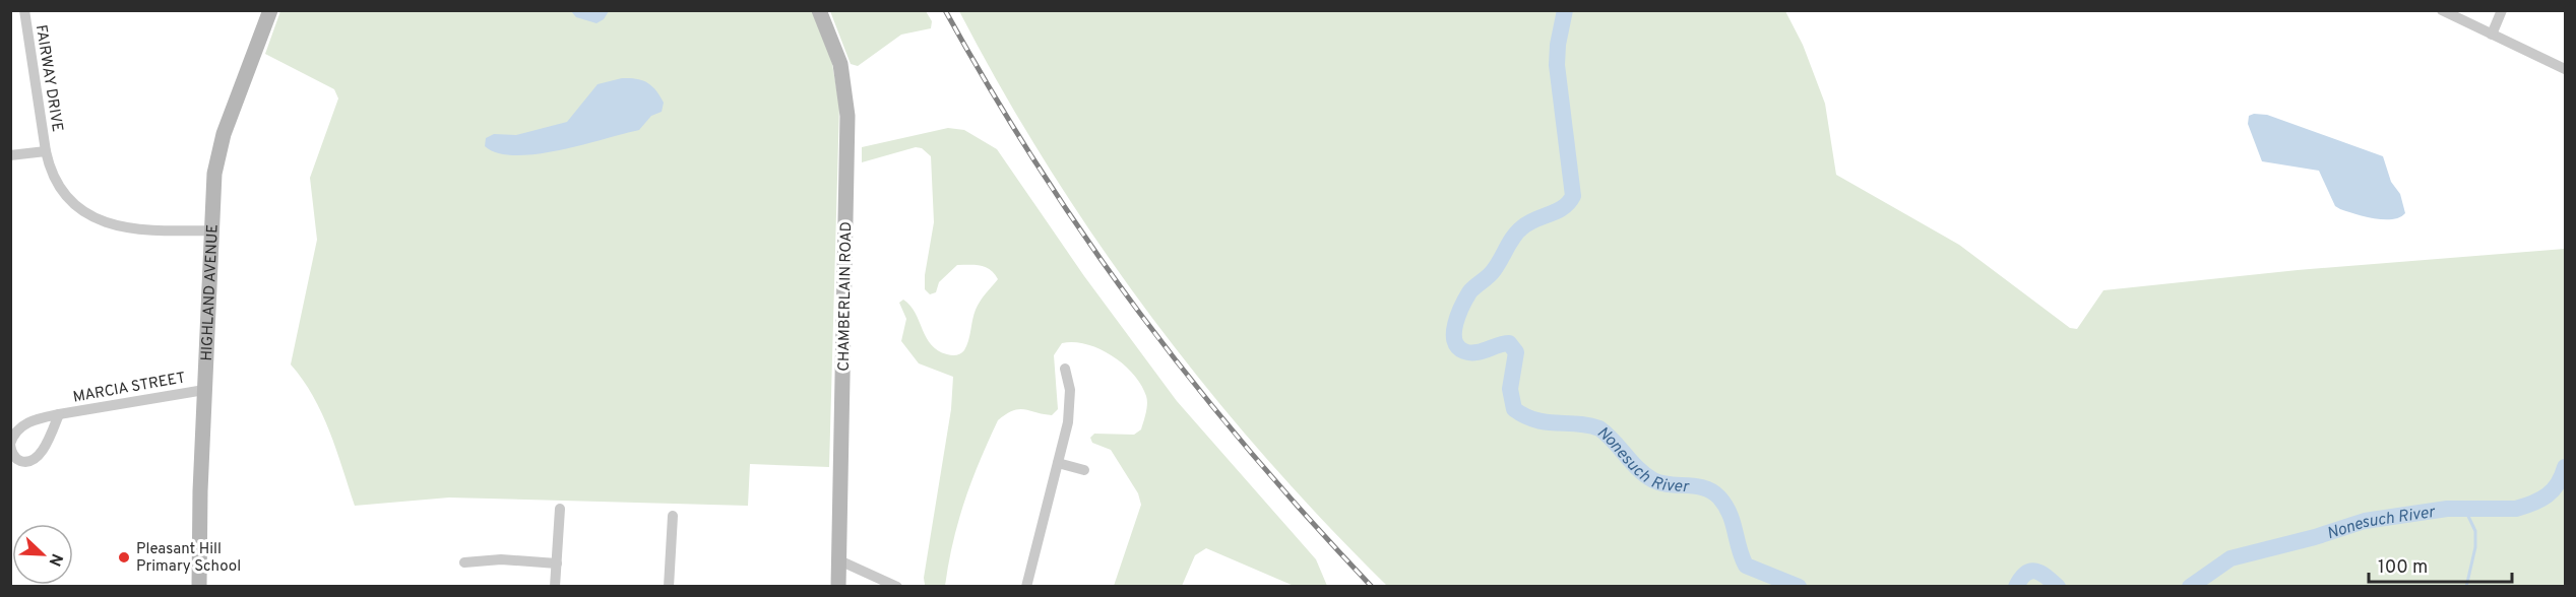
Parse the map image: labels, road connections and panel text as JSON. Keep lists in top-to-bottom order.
{
  "streets": {
    "street": [
      "FAIRWAY DRIVE",
      "HIGHLAND AVENUE",
      "CHAMBERLAIN ROAD",
      "MARCIA STREET"
    ]
  },
  "crossings": [
    ["FAIRWAY DRIVE", "HIGHLAND AVENUE"],
    ["HIGHLAND AVENUE", "MARCIA STREET"]
  ],
  "water": ["Nonesuch River"],
  "places": ["Pleasant Hill Primary School"],
  "scale_bar": "100 m",
  "north": "bottom right"
}
